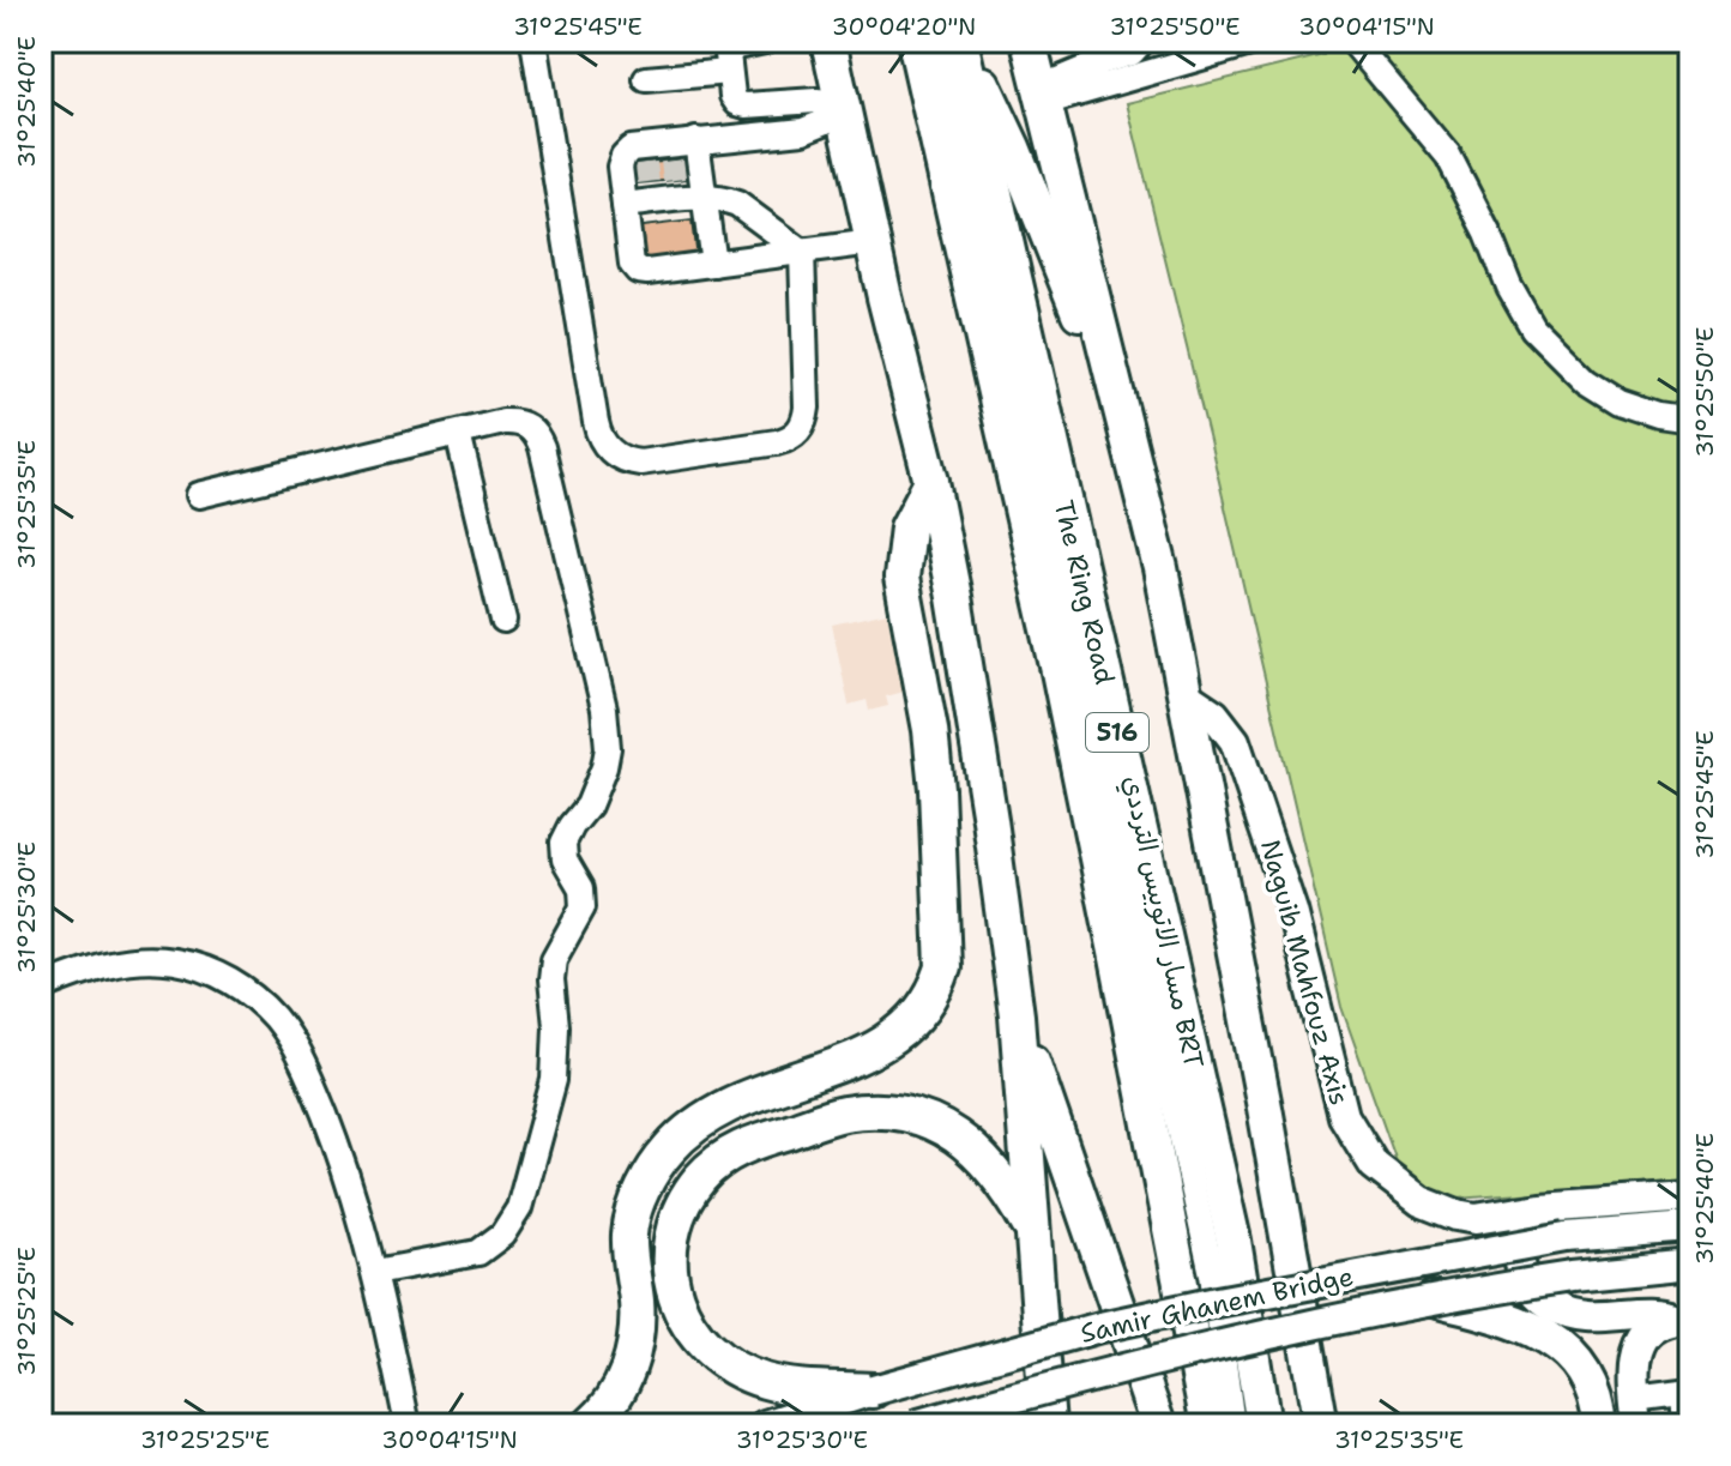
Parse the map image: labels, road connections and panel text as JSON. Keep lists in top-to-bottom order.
{
  "streets": {
    "highway": ["The Ring Road", "516"],
    "main road": ["Naguib Mahfouz Axis", "Samir Ghanem Bridge"],
    "street": ["مسار الاتوبيس الترددي BRT"]
  },
  "crossings": [
    ["The Ring Road", "516"],
    ["516", "Naguib Mahfouz Axis"]
  ],
  "coordinates": [
    "31°25'45\"E",
    "30°04'20\"N",
    "31°25'50\"E",
    "30°04'15\"N",
    "31°25'40\"E",
    "31°25'35\"E",
    "31°25'30\"E",
    "31°25'25\"E"
  ]
}
